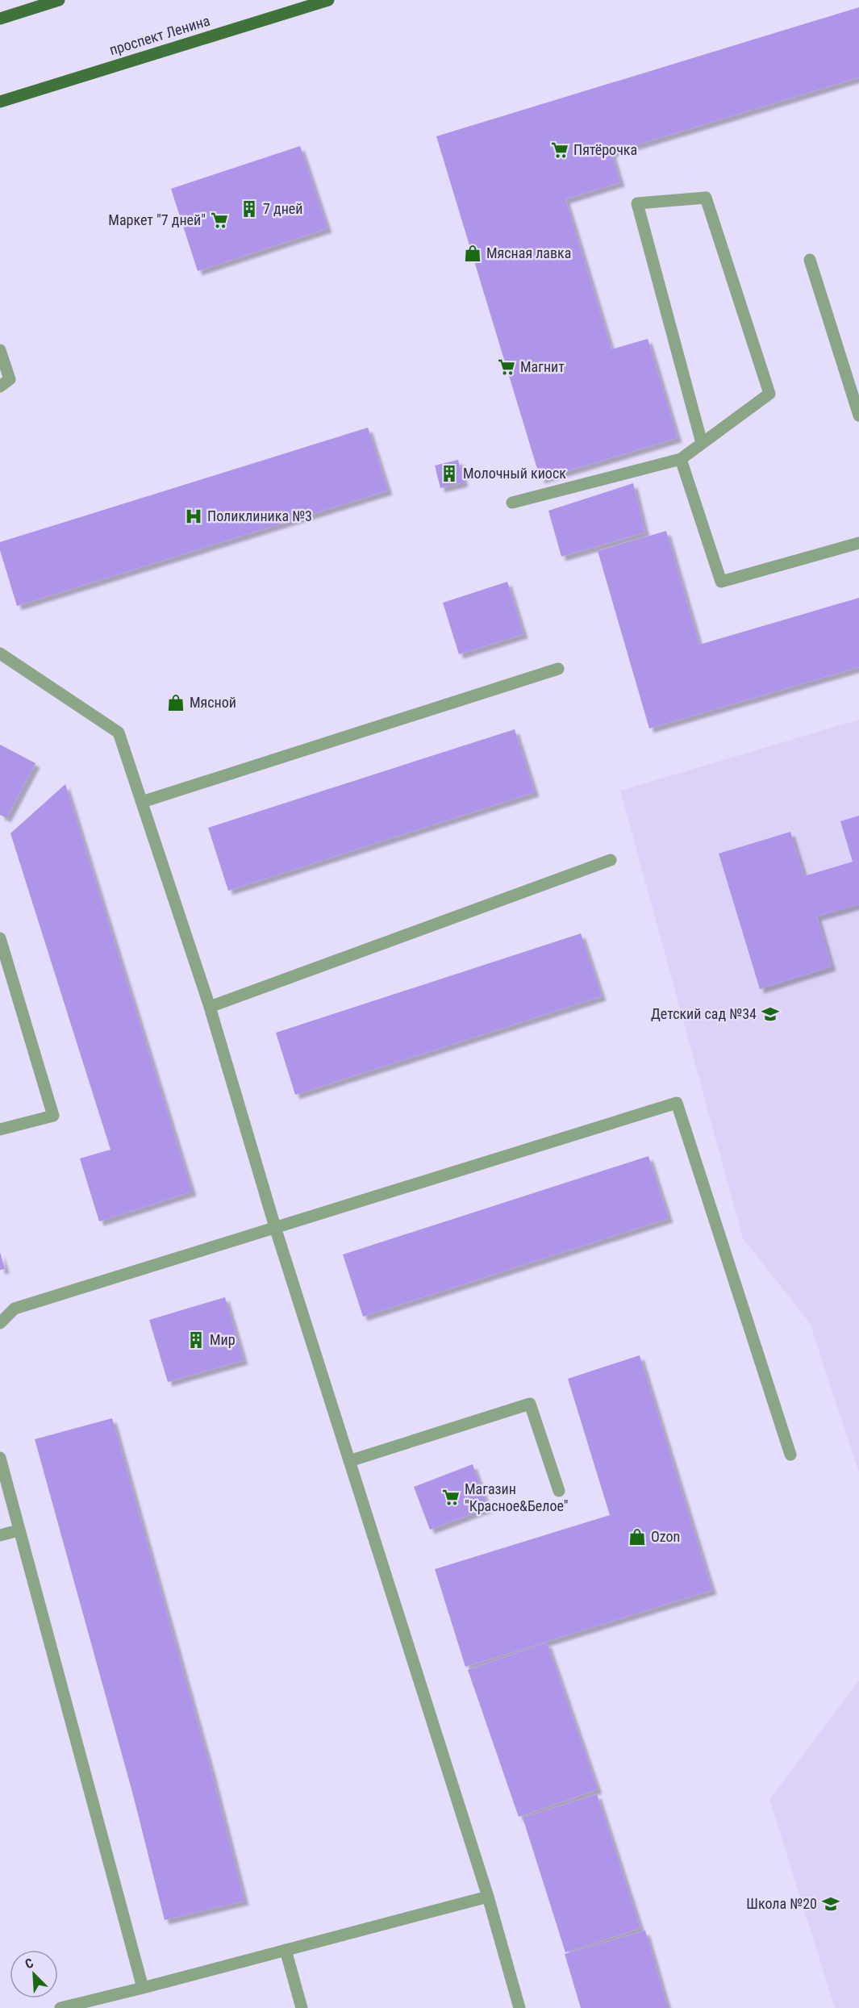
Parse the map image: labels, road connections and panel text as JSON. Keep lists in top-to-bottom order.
{
  "streets": {
    "main road": ["проспект Ленина"]
  },
  "places": {
    "supermarket": [
      "Пятёрочка",
      "Маркет \"7 дней\"",
      "Магнит",
      "Магазин \"Красное&Белое\""
    ],
    "building": ["7 дней", "Молочный киоск", "Мир"],
    "shop": ["Мясная лавка", "Мясной", "Ozon"],
    "hospital": ["Поликлиника №3"],
    "school or university": ["Детский сад №34", "Школа №20"]
  },
  "north": "top left"
}
